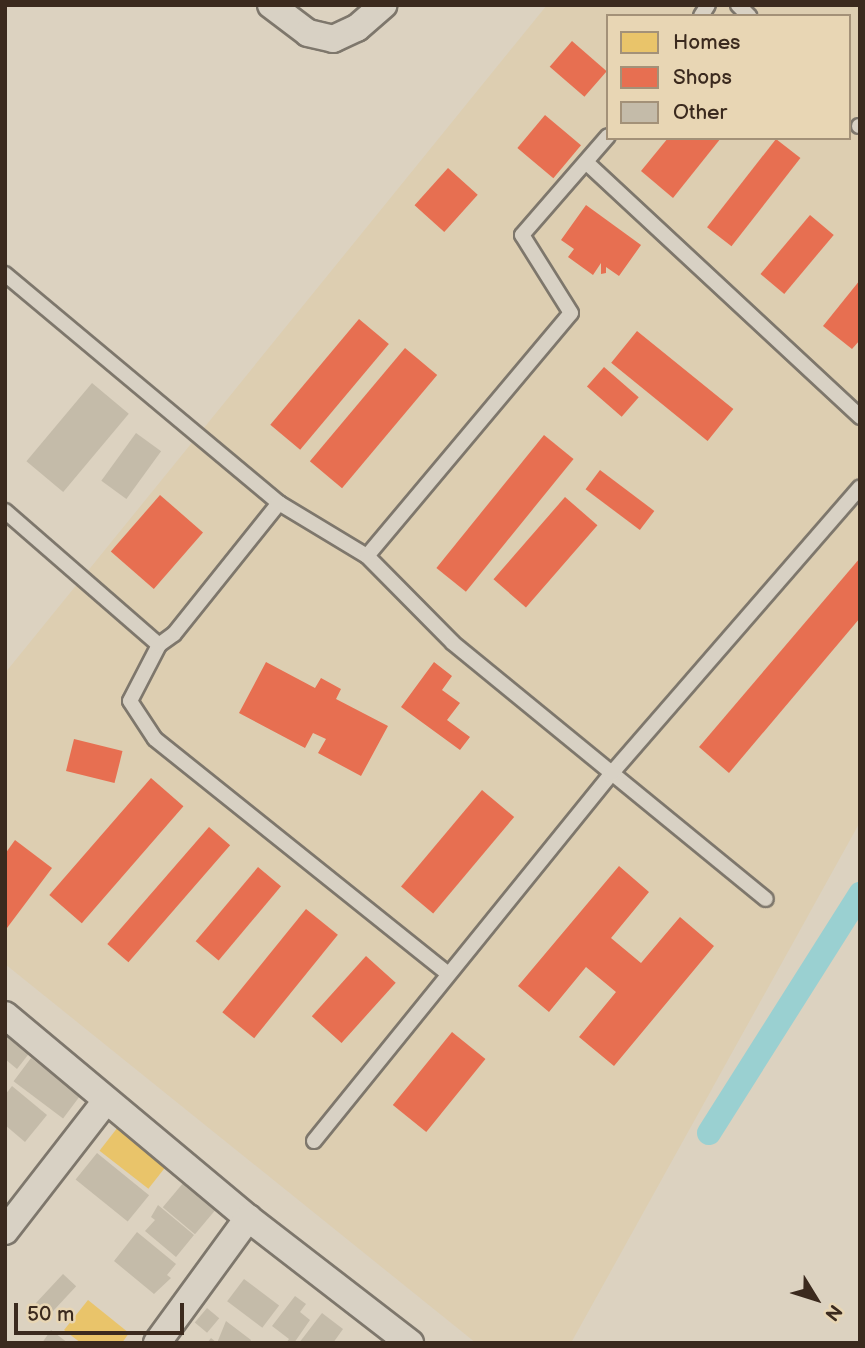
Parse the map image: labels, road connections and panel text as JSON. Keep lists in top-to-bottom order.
{
  "legend": ["Homes", "Shops", "Other"],
  "scale_bar": "50 m",
  "north": "bottom right"
}
